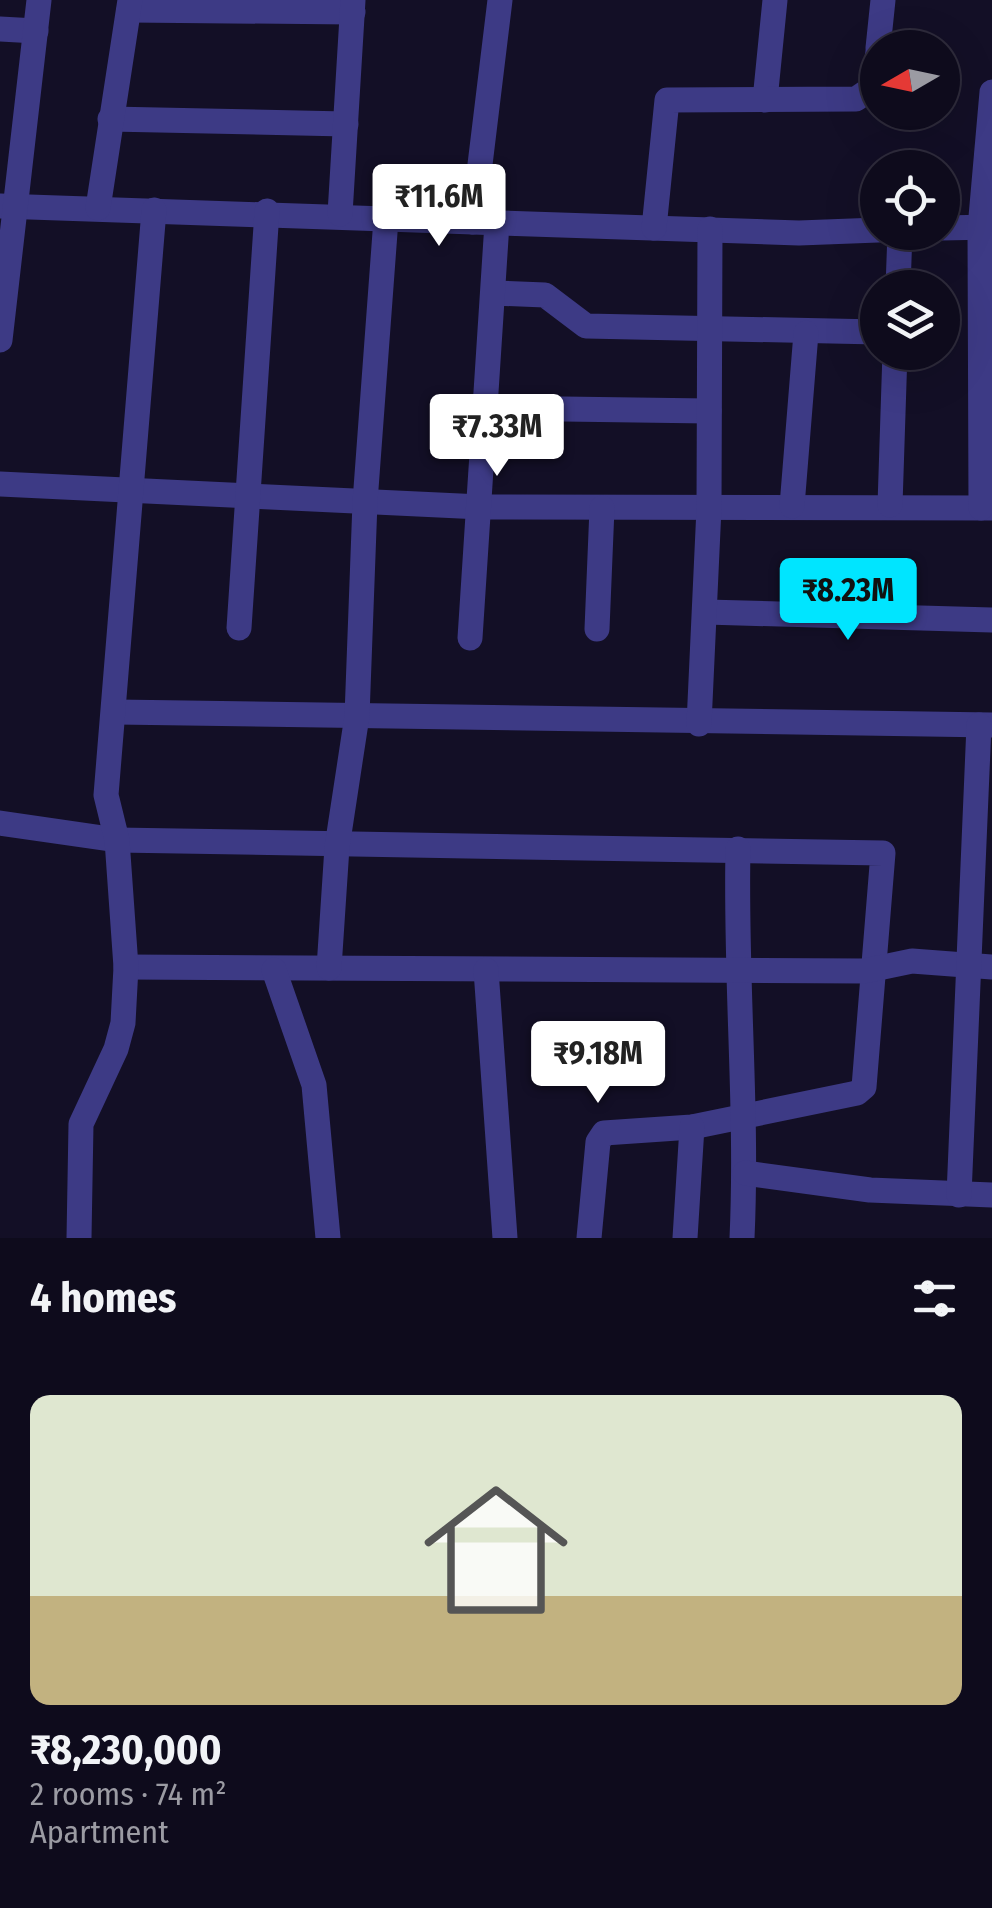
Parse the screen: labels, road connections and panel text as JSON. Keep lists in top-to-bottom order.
{
  "north": "left",
  "page": {
    "price": [
      "₹11.6M",
      "₹7.33M",
      "₹8.23M",
      "₹9.18M"
    ],
    "heading": "4 homes",
    "list": [
      {
        "name": "₹8,230,000",
        "note": "2 rooms · 74 m² · Apartment"
      }
    ]
  }
}
